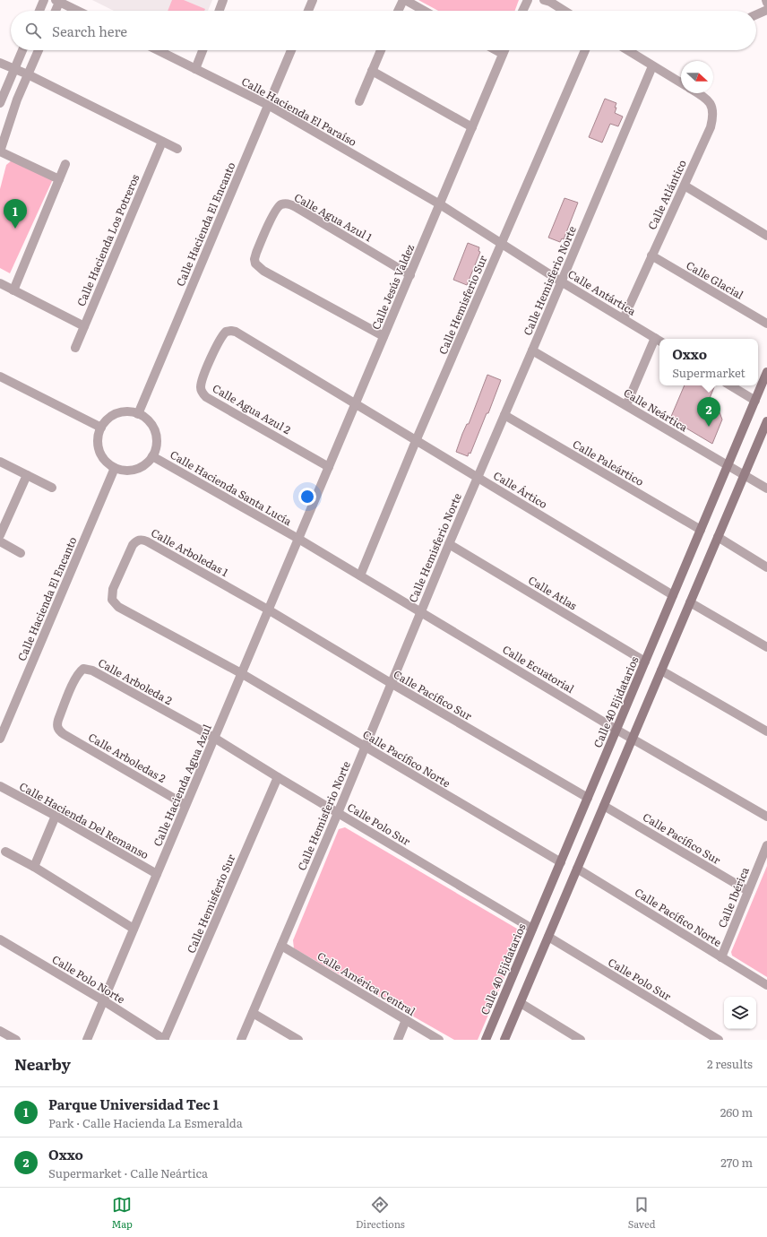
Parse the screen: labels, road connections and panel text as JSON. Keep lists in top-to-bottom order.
{
  "streets": {
    "main road": ["Calle 40 Ejidatarios"],
    "street": [
      "Calle Hacienda El Paraíso",
      "Calle Atlántico",
      "Calle Agua Azul 1",
      "Calle Hacienda El Encanto",
      "Calle Hacienda Los Potreros",
      "Calle Glacial",
      "Calle Hemisferio Norte",
      "Calle Jesús Valdez",
      "Calle Antártica",
      "Calle Hemisferio Sur",
      "Calle Agua Azul 2",
      "Calle Neártica",
      "Calle Paleártico",
      "Calle Hacienda Santa Lucía",
      "Calle Ártico",
      "Calle Arboledas 1",
      "Calle Atlas",
      "Calle Ecuatorial",
      "Calle Arboleda 2",
      "Calle Pacífico Sur",
      "Calle Arboledas 2",
      "Calle Pacífico Norte",
      "Calle Hacienda Agua Azul",
      "Calle Hacienda Del Remanso",
      "Calle Polo Sur",
      "Calle Ibérica",
      "Calle Polo Norte",
      "Calle América Central"
    ]
  },
  "crossings": [
    ["Calle Hacienda El Paraíso", "Calle Hacienda El Encanto"],
    ["Calle Hacienda El Paraíso", "Calle Jesús Valdez"],
    ["Calle Hacienda El Paraíso", "Calle Antártica"],
    ["Calle Atlántico", "Calle Glacial"],
    ["Calle Atlántico", "Calle Antártica"],
    ["Calle Agua Azul 1", "Calle Jesús Valdez"],
    ["Calle Hacienda El Encanto", "Calle Hacienda Santa Lucía"],
    ["Calle Hemisferio Norte", "Calle Antártica"],
    ["Calle Hemisferio Norte", "Calle Neártica"],
    ["Calle Hemisferio Norte", "Calle Paleártico"],
    ["Calle Hemisferio Norte", "Calle Ártico"],
    ["Calle Hemisferio Norte", "Calle Atlas"],
    ["Calle Hemisferio Norte", "Calle Ecuatorial"],
    ["Calle Hemisferio Norte", "Calle Pacífico Sur"],
    ["Calle Hemisferio Norte", "Calle Pacífico Norte"],
    ["Calle Hemisferio Norte", "Calle Polo Sur"],
    ["Calle Hemisferio Norte", "Calle América Central"],
    ["Calle Jesús Valdez", "Calle Antártica"],
    ["Calle Jesús Valdez", "Calle Agua Azul 2"],
    ["Calle Jesús Valdez", "Calle Hacienda Santa Lucía"],
    ["Calle Jesús Valdez", "Calle Ártico"],
    ["Calle Jesús Valdez", "Calle Ecuatorial"],
    ["Calle Jesús Valdez", "Calle Hacienda Agua Azul"],
    ["Calle Antártica", "Calle Hemisferio Sur"],
    ["Calle Hemisferio Sur", "Calle Ártico"],
    ["Calle Hemisferio Sur", "Calle Ecuatorial"],
    ["Calle Hemisferio Sur", "Calle Polo Sur"],
    ["Calle Hemisferio Sur", "Calle Polo Norte"],
    ["Calle Agua Azul 2", "Calle Ártico"],
    ["Calle Neártica", "Calle 40 Ejidatarios"],
    ["Calle Paleártico", "Calle 40 Ejidatarios"],
    ["Calle Hacienda Santa Lucía", "Calle Ecuatorial"],
    ["Calle Hacienda Santa Lucía", "Calle Hacienda Agua Azul"],
    ["Calle Ártico", "Calle 40 Ejidatarios"],
    ["Calle Arboledas 1", "Calle Pacífico Sur"],
    ["Calle Arboledas 1", "Calle Pacífico Norte"],
    ["Calle Arboledas 1", "Calle Hacienda Agua Azul"],
    ["Calle Atlas", "Calle 40 Ejidatarios"],
    ["Calle Ecuatorial", "Calle 40 Ejidatarios"],
    ["Calle Ecuatorial", "Calle Hacienda Agua Azul"],
    ["Calle Arboleda 2", "Calle Arboledas 2"],
    ["Calle Arboleda 2", "Calle Hacienda Agua Azul"],
    ["Calle Arboleda 2", "Calle Polo Sur"],
    ["Calle Pacífico Sur", "Calle 40 Ejidatarios"],
    ["Calle Pacífico Sur", "Calle Hacienda Agua Azul"],
    ["Calle Pacífico Sur", "Calle Ibérica"],
    ["Calle 40 Ejidatarios", "Calle Pacífico Norte"],
    ["Calle 40 Ejidatarios", "Calle Polo Sur"],
    ["Calle Arboledas 2", "Calle Hacienda Agua Azul"],
    ["Calle Pacífico Norte", "Calle Hacienda Agua Azul"],
    ["Calle Pacífico Norte", "Calle Ibérica"],
    ["Calle Hacienda Agua Azul", "Calle Hacienda Del Remanso"],
    ["Calle Hacienda Agua Azul", "Calle Polo Sur"],
    ["Calle Hacienda Agua Azul", "Calle Polo Norte"]
  ],
  "north": "right",
  "page": {
    "search": "Search here",
    "pins": ["1", "2"],
    "popup": ["Oxxo", "Supermarket"],
    "heading": ["Nearby", "2 results"],
    "list": [
      {
        "mark": "1",
        "name": "Parque Universidad Tec 1",
        "note": "Park · Calle Hacienda La Esmeralda",
        "value": "260 m"
      },
      {
        "mark": "2",
        "name": "Oxxo",
        "note": "Supermarket · Calle Neártica",
        "value": "270 m"
      }
    ],
    "nav": ["Map", "Directions", "Saved"]
  }
}
